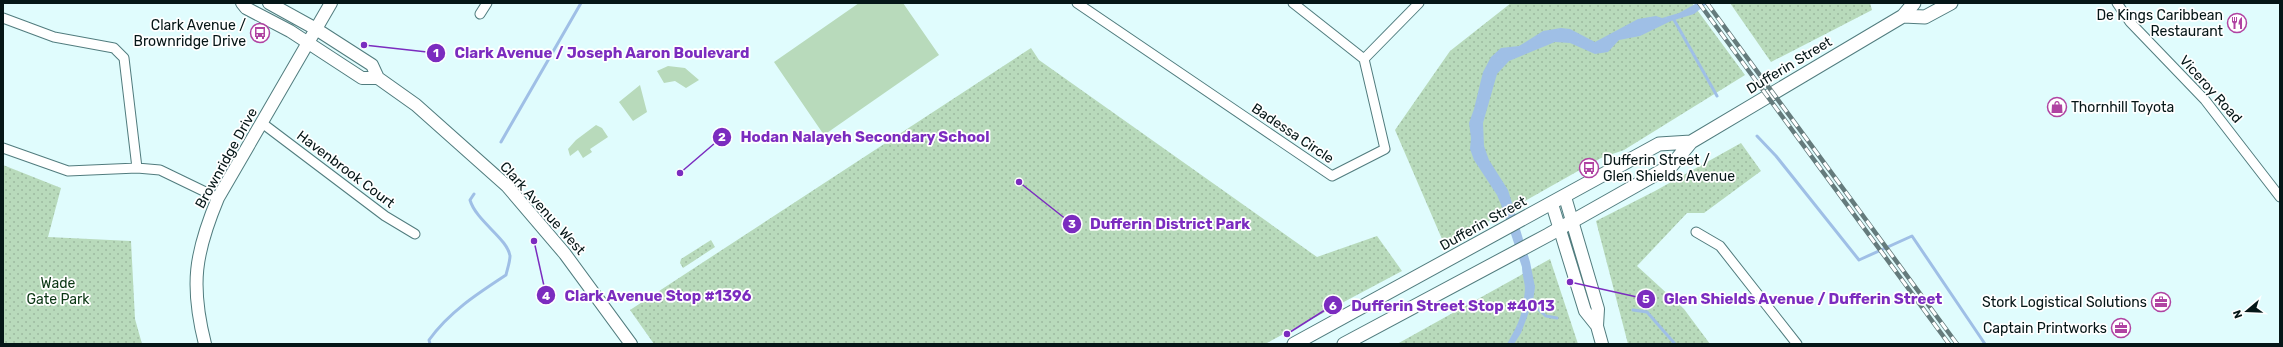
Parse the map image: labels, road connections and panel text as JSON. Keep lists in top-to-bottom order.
{
  "streets": {
    "main road": ["Dufferin Street"],
    "street": [
      "Viceroy Road",
      "Badessa Circle",
      "Brownridge Drive",
      "Havenbrook Court",
      "Clark Avenue West"
    ]
  },
  "crossings": [
    ["Brownridge Drive", "Havenbrook Court"],
    ["Brownridge Drive", "Clark Avenue West"]
  ],
  "parks": ["Wade Gate Park"],
  "places": {
    "restaurant": ["De Kings Caribbean Restaurant"],
    "bus stop": ["Clark Avenue / Brownridge Drive", "Dufferin Street / Glen Shields Avenue"],
    "other": [
      "Clark Avenue / Joseph Aaron Boulevard",
      "Hodan Nalayeh Secondary School",
      "Dufferin District Park",
      "Clark Avenue Stop #1396",
      "Glen Shields Avenue / Dufferin Street",
      "Dufferin Street Stop #4013"
    ],
    "shop": ["Thornhill Toyota"],
    "office": ["Stork Logistical Solutions", "Captain Printworks"]
  },
  "north": "left"
}
